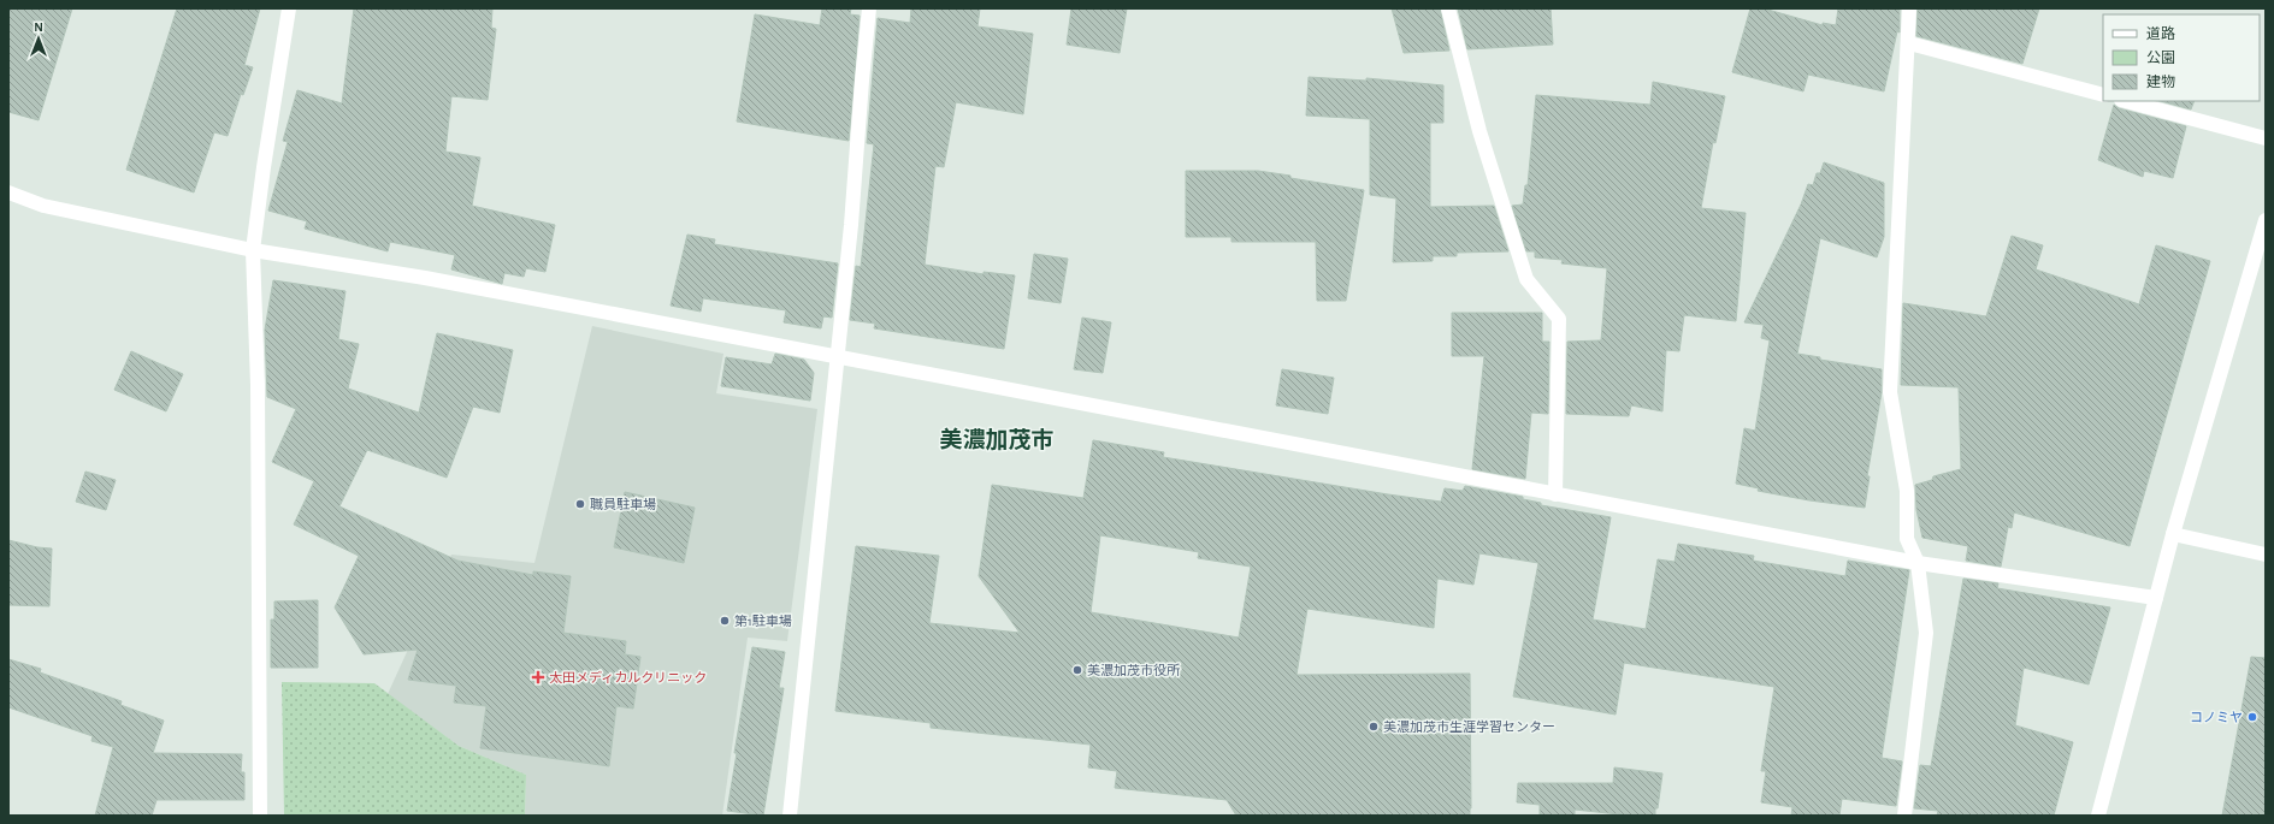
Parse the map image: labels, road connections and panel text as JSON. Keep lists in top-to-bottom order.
{
  "districts": ["美濃加茂市"],
  "places": {
    "other": [
      "職員駐車場",
      "第1駐車場",
      "美濃加茂市役所",
      "コノミヤ",
      "美濃加茂市生涯学習センター"
    ],
    "health": ["太田メディカルクリニック"]
  },
  "legend": ["道路", "公園", "建物"],
  "north": "top"
}
